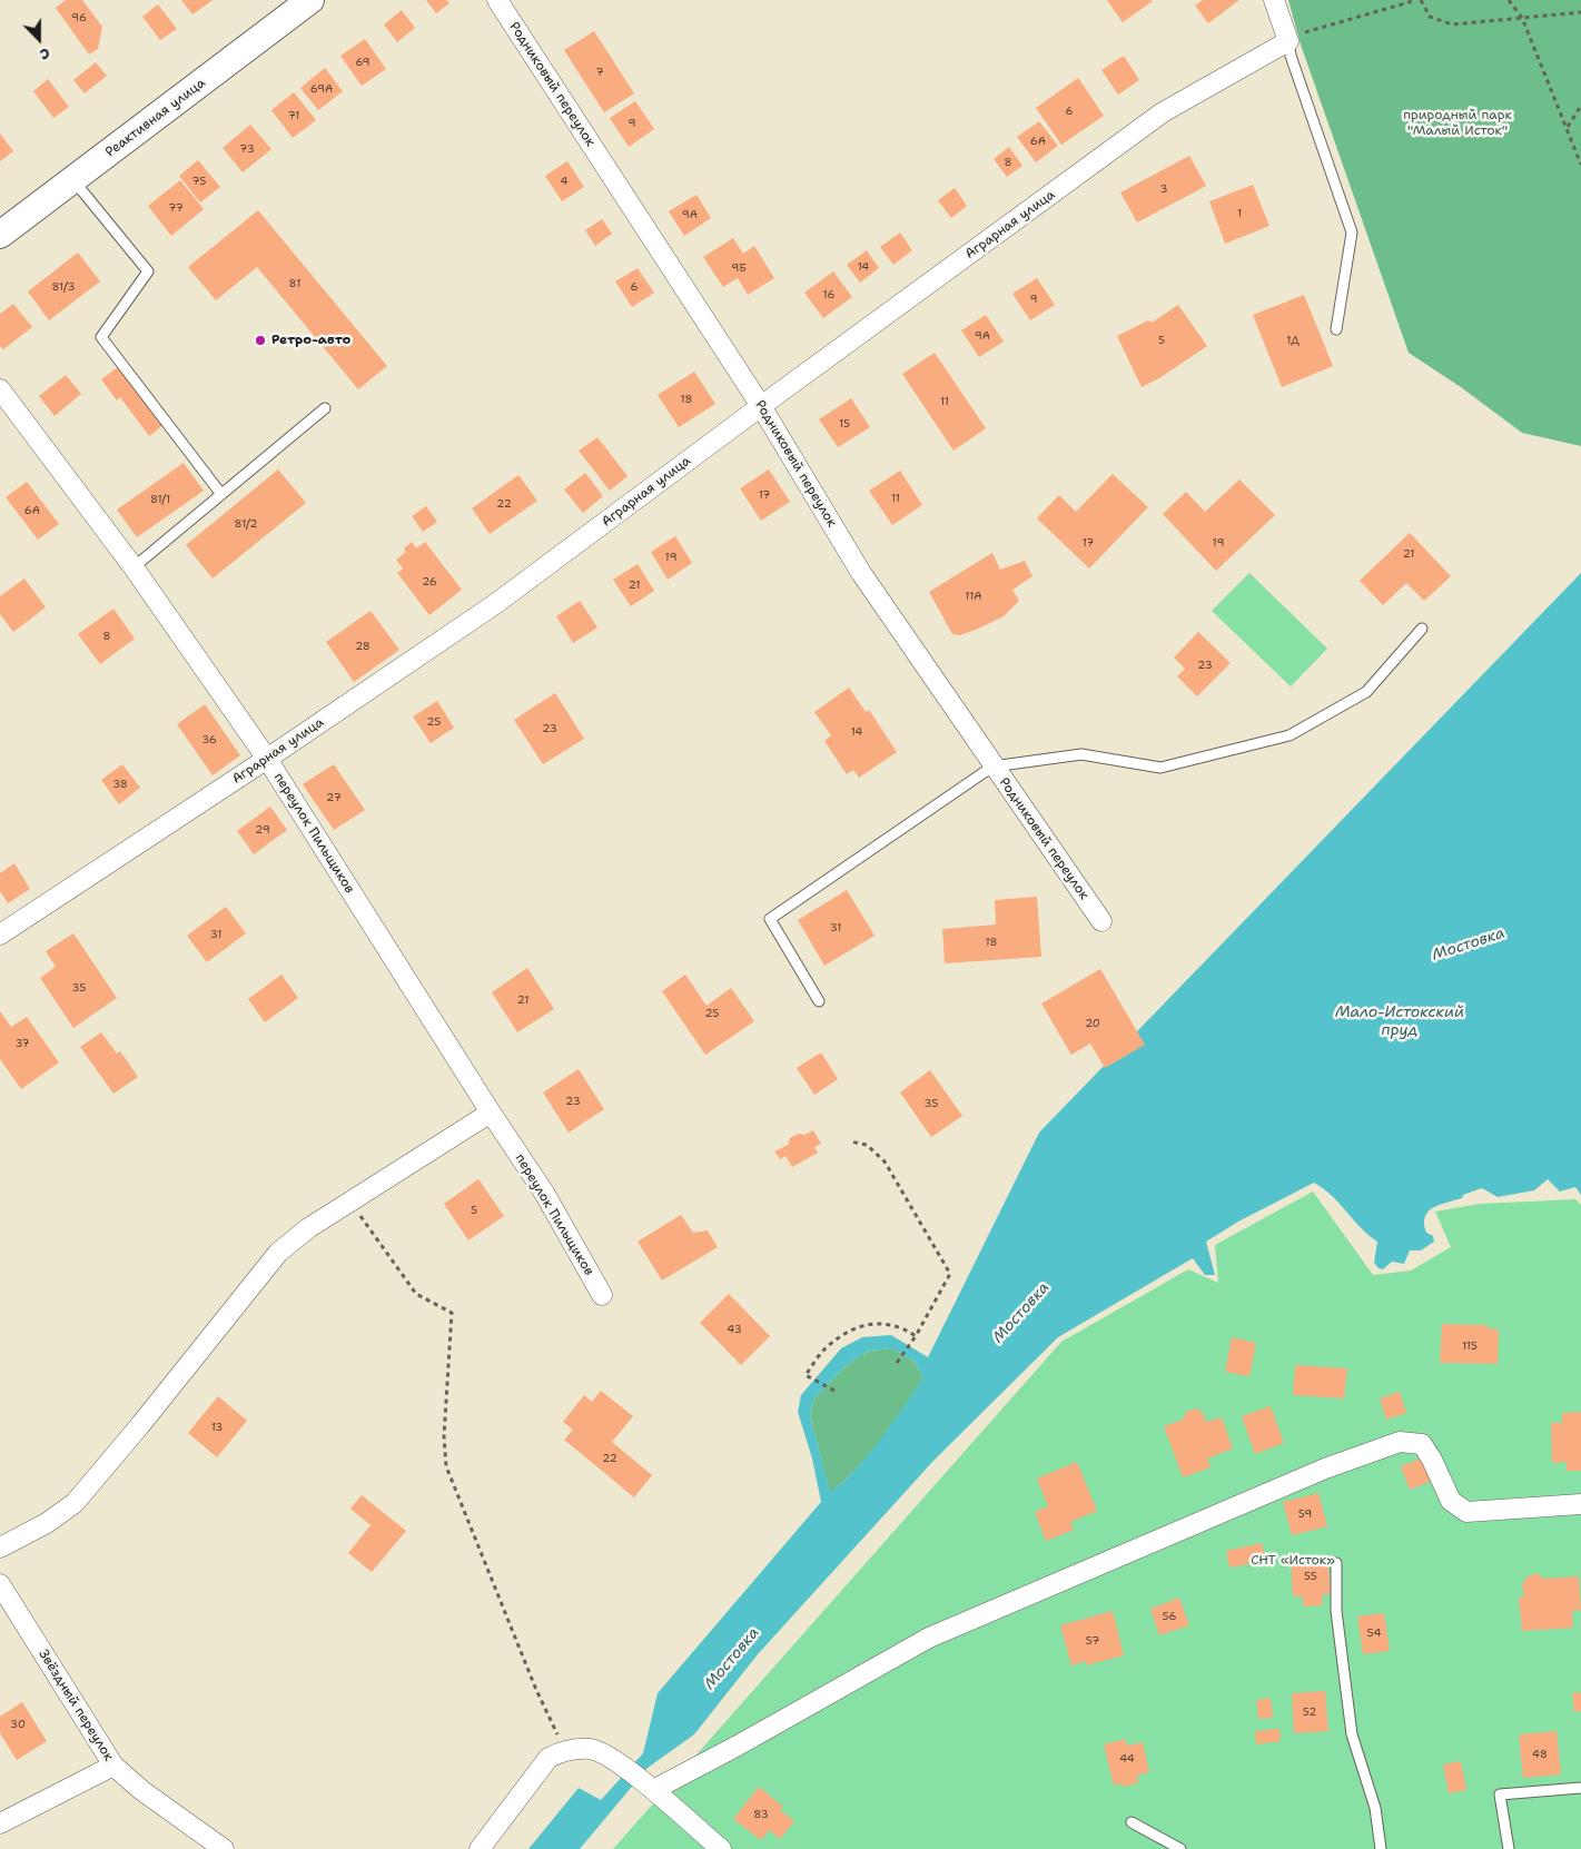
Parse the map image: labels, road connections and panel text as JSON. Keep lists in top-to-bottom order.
{
  "streets": {
    "main road": ["Реактивная улица"],
    "street": [
      "Родниковый переулок",
      "Аграрная улица",
      "переулок Пильщиков",
      "Звёздный переулок"
    ]
  },
  "crossings": [
    ["Родниковый переулок", "Аграрная улица"],
    ["Аграрная улица", "переулок Пильщиков"]
  ],
  "water": ["Мостовка", "Мало-Истокский пруд"],
  "parks": ["природный парк \"Малый Исток\"", "СНТ «Исток»"],
  "places": ["Ретро-авто"],
  "house_numbers": [
    "96",
    "69",
    "7",
    "69А",
    "6",
    "71",
    "9",
    "6А",
    "73",
    "8",
    "75",
    "4",
    "3",
    "77",
    "1",
    "9А",
    "14",
    "9Б",
    "81",
    "81/3",
    "6",
    "16",
    "9",
    "9А",
    "5",
    "1Д",
    "18",
    "11",
    "15",
    "17",
    "11",
    "81/1",
    "22",
    "6А",
    "81/2",
    "17",
    "19",
    "21",
    "19",
    "26",
    "21",
    "11А",
    "8",
    "28",
    "23",
    "25",
    "23",
    "14",
    "36",
    "38",
    "27",
    "29",
    "31",
    "31",
    "18",
    "35",
    "21",
    "25",
    "20",
    "37",
    "23",
    "35",
    "5",
    "43",
    "115",
    "13",
    "22",
    "59",
    "55",
    "56",
    "54",
    "57",
    "52",
    "30",
    "48",
    "44",
    "83"
  ],
  "north": "bottom"
}
